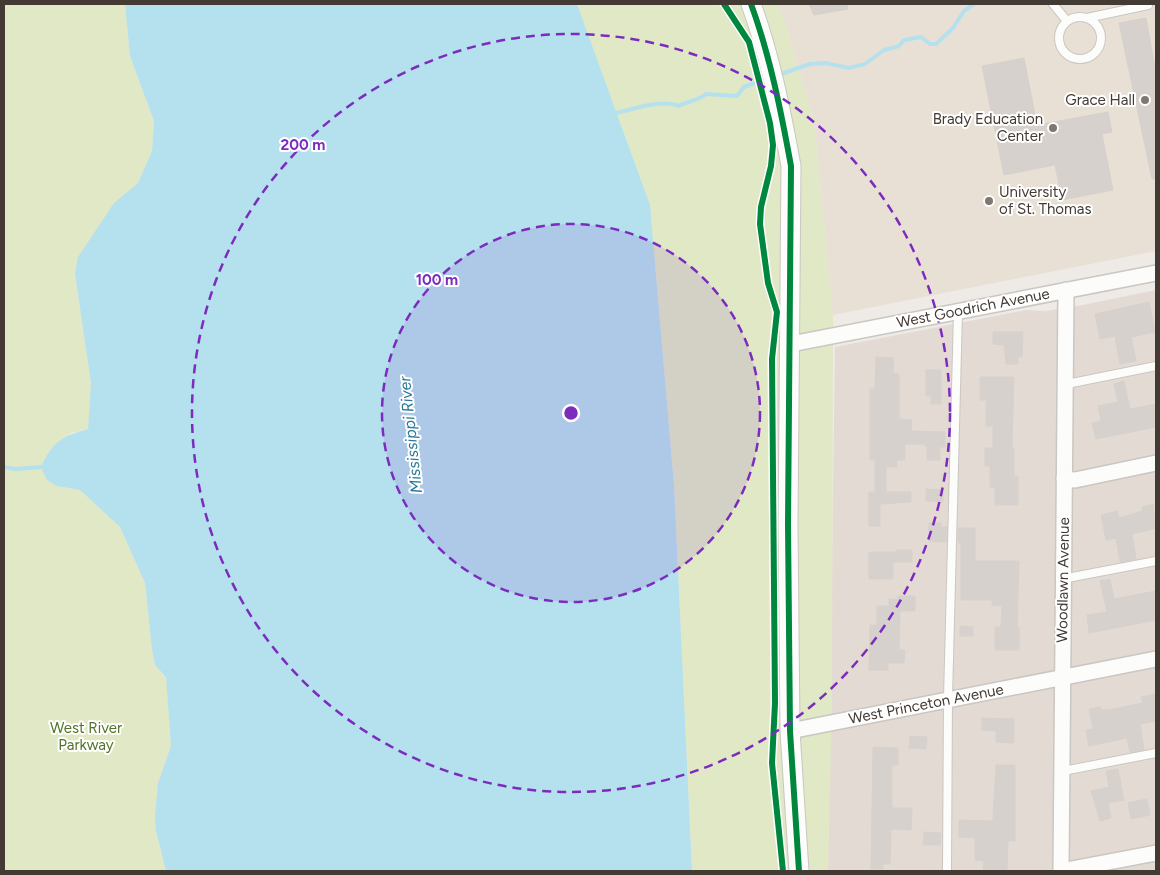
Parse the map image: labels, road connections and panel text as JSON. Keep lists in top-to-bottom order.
{
  "streets": {
    "street": ["West Goodrich Avenue", "Woodlawn Avenue", "West Princeton Avenue"]
  },
  "crossings": [
    ["West Goodrich Avenue", "Woodlawn Avenue"],
    ["Woodlawn Avenue", "West Princeton Avenue"]
  ],
  "water": ["Mississippi River"],
  "parks": ["West River Parkway"],
  "places": ["Grace Hall", "Brady Education Center", "University of St. Thomas"],
  "rings": ["200 m", "100 m"]
}
